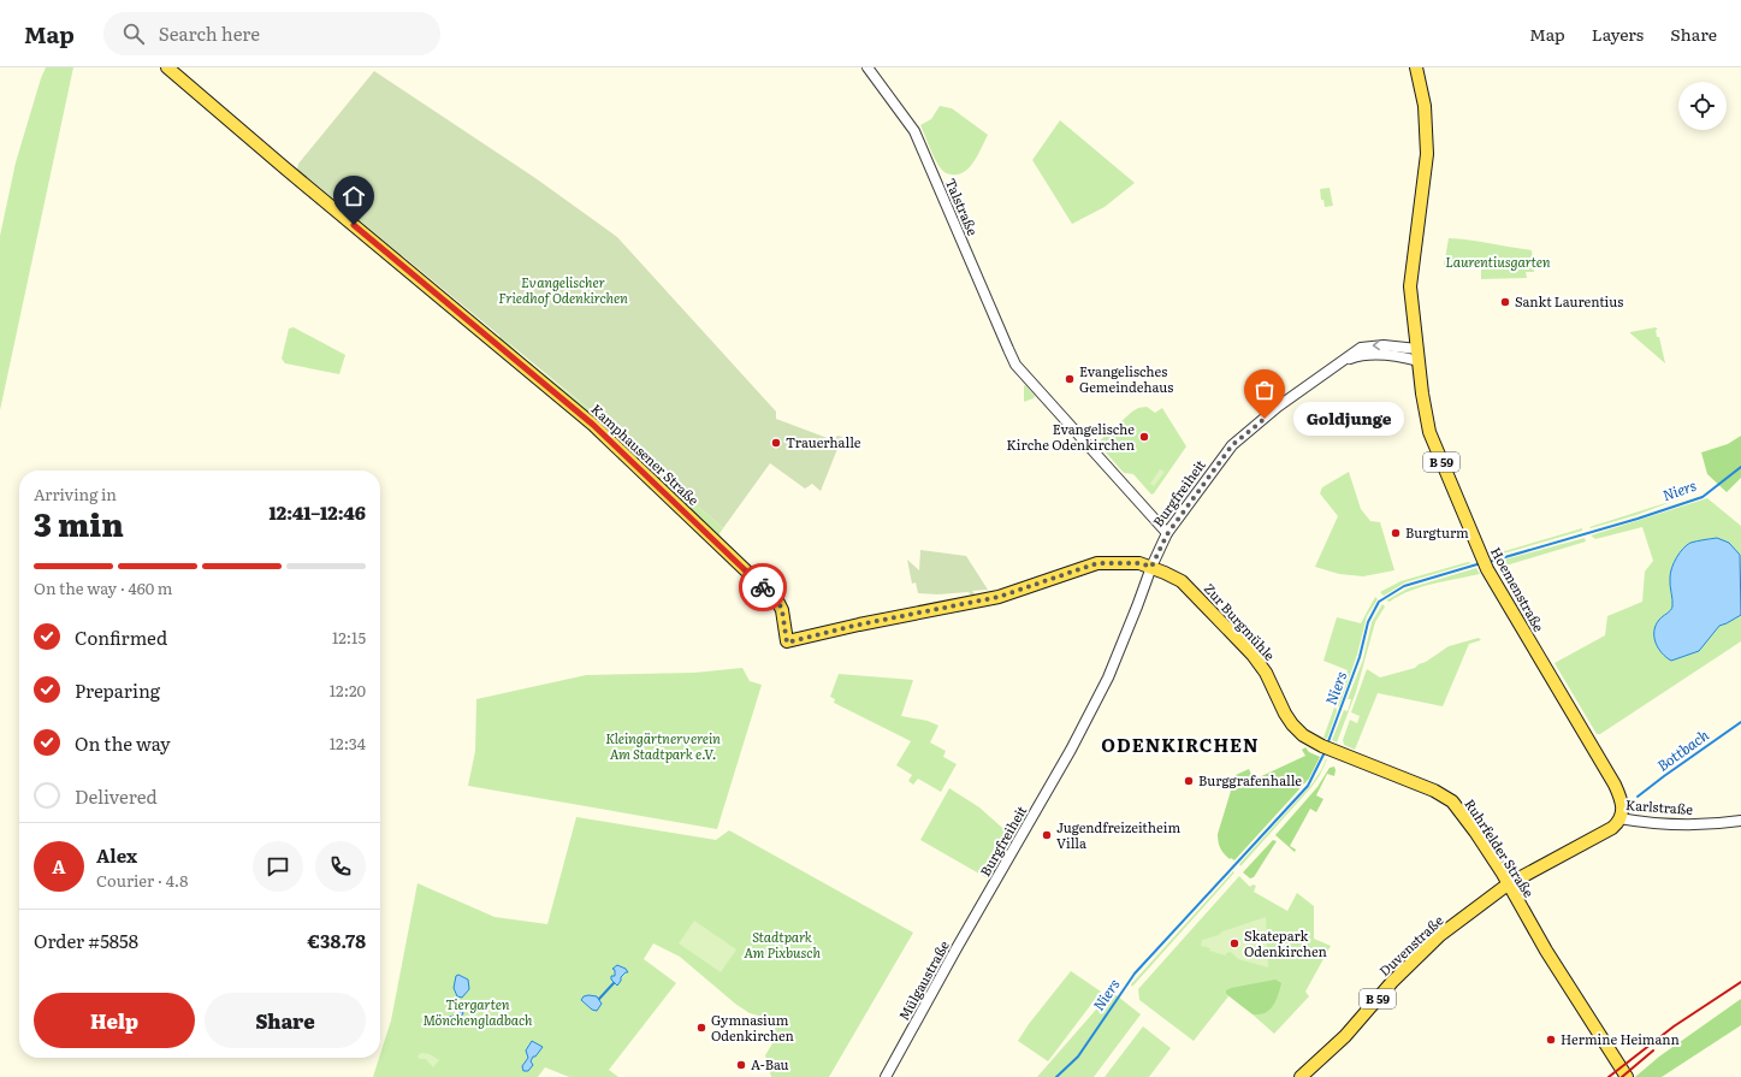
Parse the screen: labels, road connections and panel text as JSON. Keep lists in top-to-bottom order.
{
  "streets": {
    "main road": [
      "Kamphausener Straße",
      "B 59",
      "Hoemenstraße",
      "Zur Burgmühle",
      "Karlstraße",
      "Ruhrfelder Straße",
      "Duvenstraße"
    ],
    "street": ["Talstraße", "Burgfreiheit", "Mülgaustraße"]
  },
  "crossings": [
    ["Talstraße", "Burgfreiheit"],
    ["Kamphausener Straße", "Burgfreiheit"],
    ["Kamphausener Straße", "Zur Burgmühle"],
    ["B 59", "Burgfreiheit"],
    ["B 59", "Hoemenstraße"],
    ["Burgfreiheit", "Zur Burgmühle"],
    ["Burgfreiheit", "Mülgaustraße"],
    ["Hoemenstraße", "Karlstraße"],
    ["Zur Burgmühle", "Ruhrfelder Straße"],
    ["Karlstraße", "Ruhrfelder Straße"],
    ["Karlstraße", "Duvenstraße"],
    ["Ruhrfelder Straße", "Duvenstraße"]
  ],
  "districts": ["ODENKIRCHEN"],
  "water": ["Niers", "Bottbach"],
  "parks": [
    "Laurentiusgarten",
    "Evangelischer Friedhof Odenkirchen",
    "Kleingärtnerverein Am Stadtpark e.V.",
    "Stadtpark Am Pixbusch",
    "Tiergarten Mönchengladbach"
  ],
  "places": [
    "Sankt Laurentius",
    "Evangelisches Gemeindehaus",
    "Goldjunge",
    "Evangelische Kirche Odenkirchen",
    "Trauerhalle",
    "Burgturm",
    "Burggrafenhalle",
    "Jugendfreizeitheim Villa",
    "Skatepark Odenkirchen",
    "Gymnasium Odenkirchen",
    "Hermine Heimann",
    "A-Bau"
  ],
  "page": {
    "header": "Map",
    "search": "Search here",
    "nav": ["Map", "Layers", "Share"],
    "bubble": "Goldjunge",
    "heading": ["3 min", "Arriving in", "12:41–12:46"],
    "panel": [
      "Alex",
      "Courier · 4.8",
      "Order #5858",
      "€38.78"
    ],
    "bar": "On the way · 460 m",
    "list": [
      ["Confirmed", "12:15"],
      ["Preparing", "12:20"],
      ["On the way", "12:34"],
      "Delivered"
    ],
    "round": "A",
    "buttons": ["Help", "Share"]
  }
}
